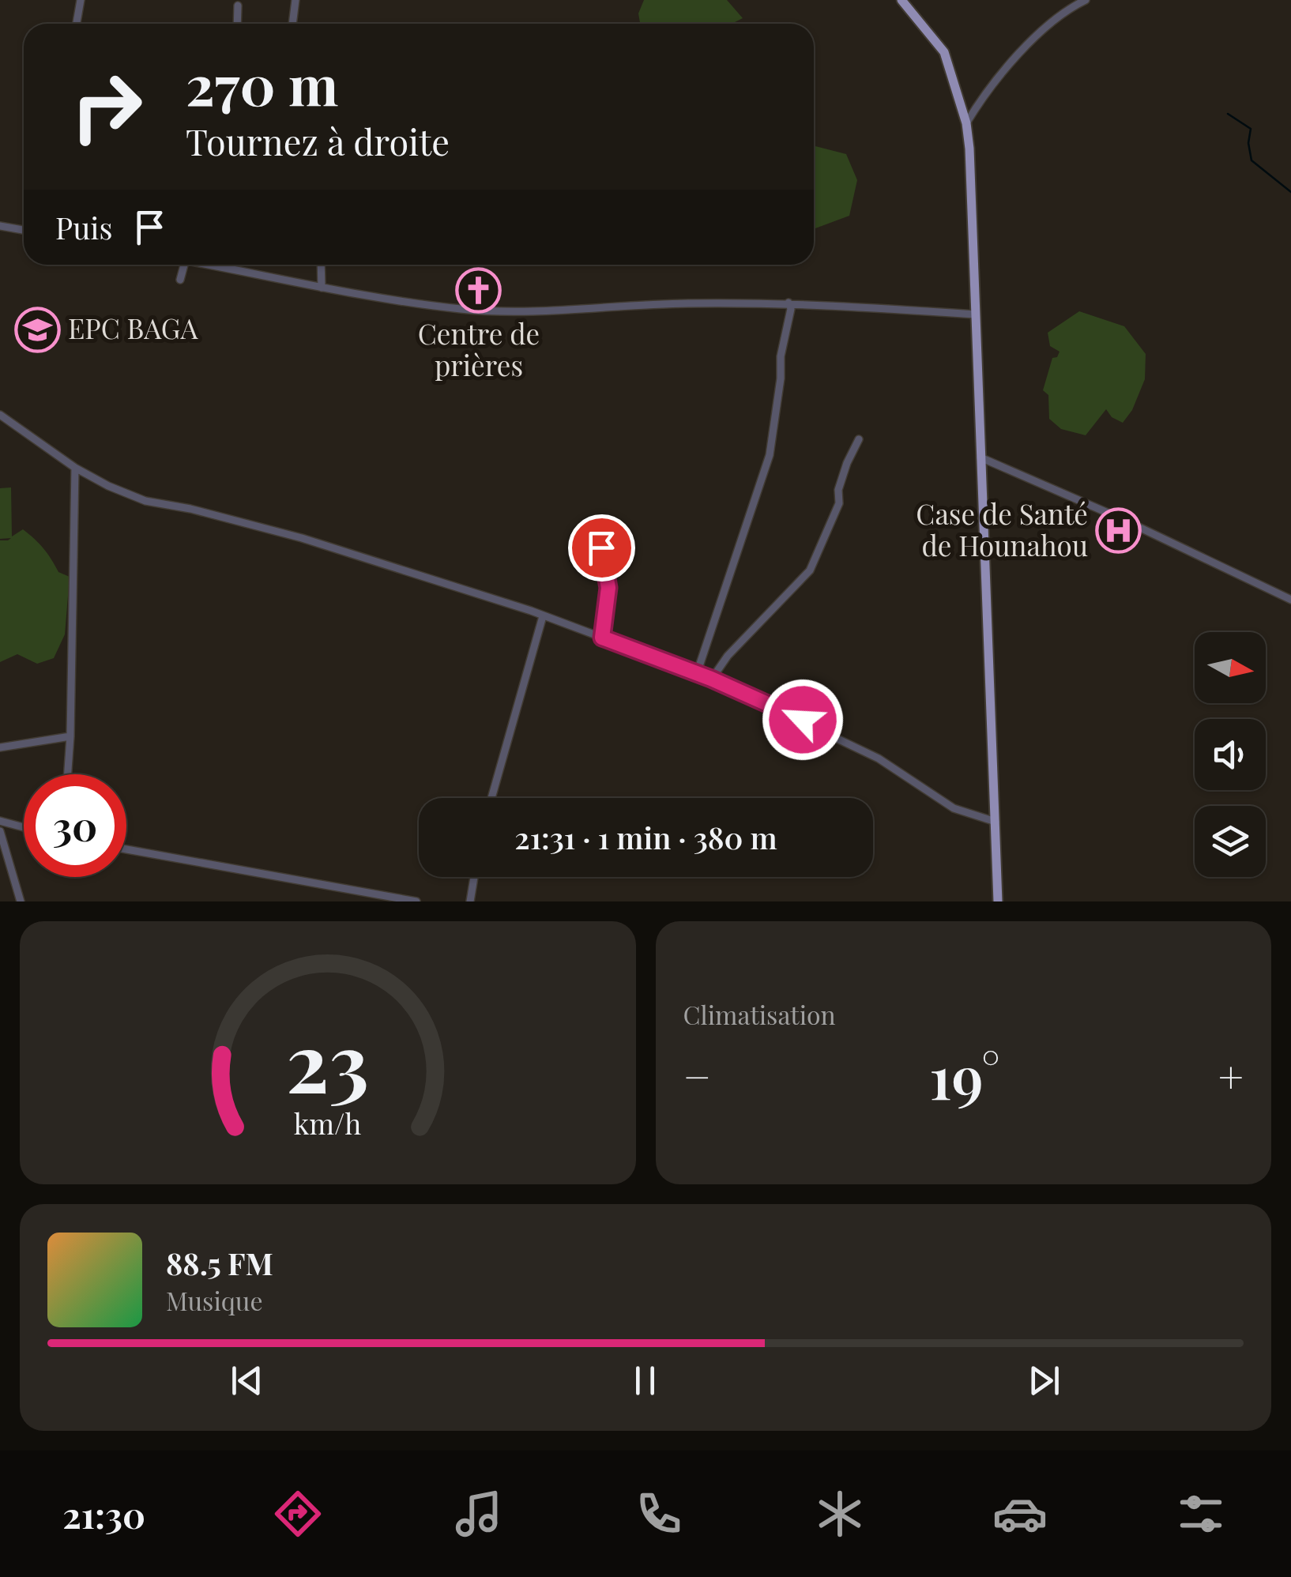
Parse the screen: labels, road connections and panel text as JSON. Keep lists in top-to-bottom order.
{
  "places": {
    "church": ["Centre de prières"],
    "school or university": ["EPC BAGA"],
    "hospital": ["Case de Santé de Hounahou"]
  },
  "north": "right",
  "page": {
    "turn": ["270 m", "Tournez à droite"],
    "then": "Puis",
    "limit": "30",
    "trip": "21:31 · 1 min · 380 m",
    "tile": "Climatisation",
    "heat": ["−", "19°", "+"],
    "song": ["88.5 FM", "Musique"],
    "tabs": "21:30",
    "gauge": ["23", "km/h"]
  }
}
